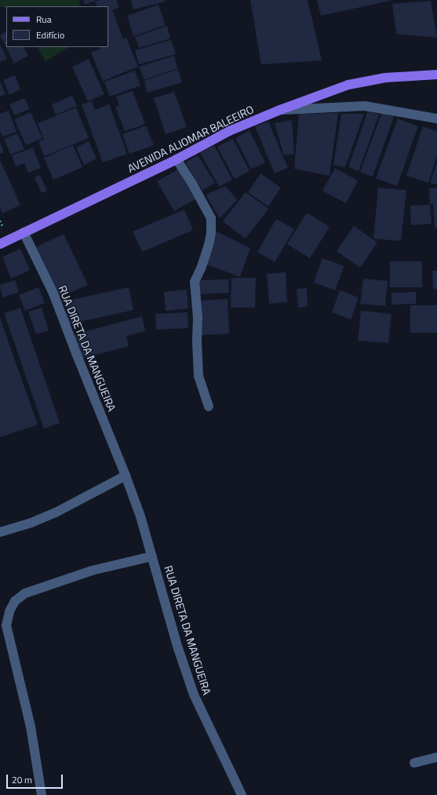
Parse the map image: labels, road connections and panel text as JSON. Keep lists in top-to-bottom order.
{
  "streets": {
    "main road": ["AVENIDA ALIOMAR BALEEIRO"],
    "street": ["RUA DIRETA DA MANGUEIRA"]
  },
  "crossings": [
    ["AVENIDA ALIOMAR BALEEIRO", "RUA DIRETA DA MANGUEIRA"]
  ],
  "legend": ["Rua", "Edifício"],
  "scale_bar": "20 m"
}
